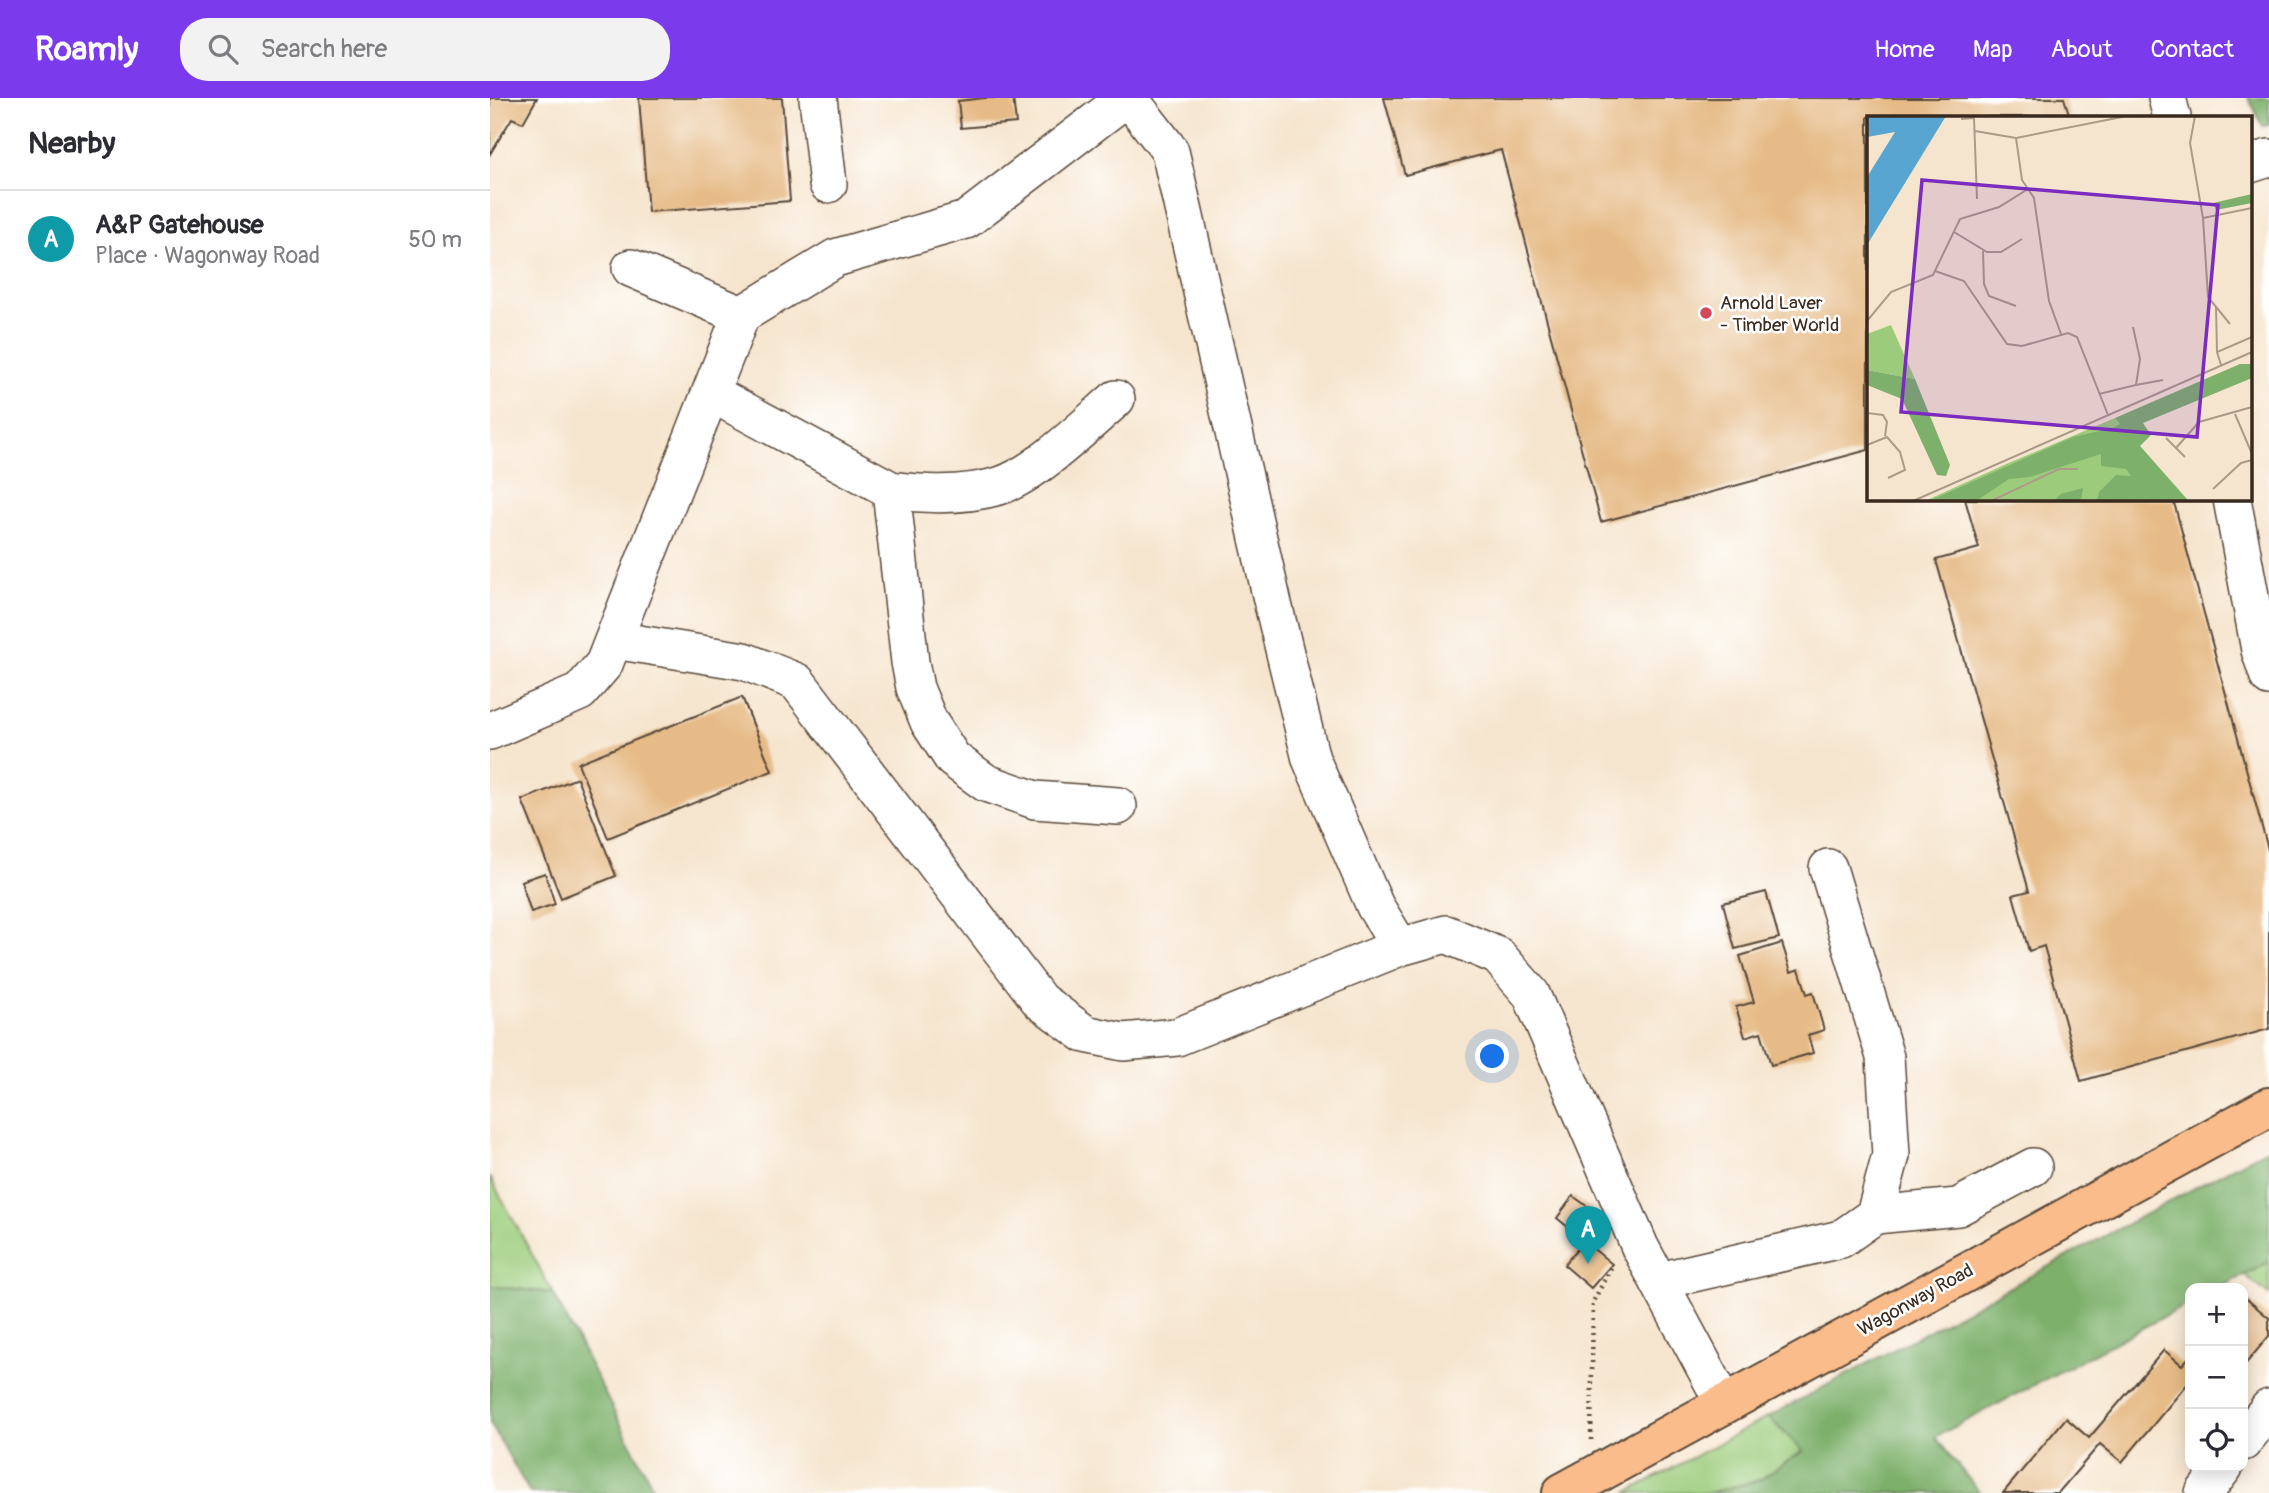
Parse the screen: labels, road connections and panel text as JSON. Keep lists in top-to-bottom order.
{
  "streets": {
    "main road": ["Wagonway Road"]
  },
  "places": ["Arnold Laver - Timber World"],
  "page": {
    "header": "Roamly",
    "search": "Search here",
    "nav": [
      "Home",
      "Map",
      "About",
      "Contact"
    ],
    "heading": "Nearby",
    "list": [
      {
        "mark": "A",
        "name": "A&P Gatehouse",
        "note": "Place · Wagonway Road",
        "value": "50 m"
      }
    ],
    "pins": "A",
    "map_buttons": ["+", "−"]
  }
}
